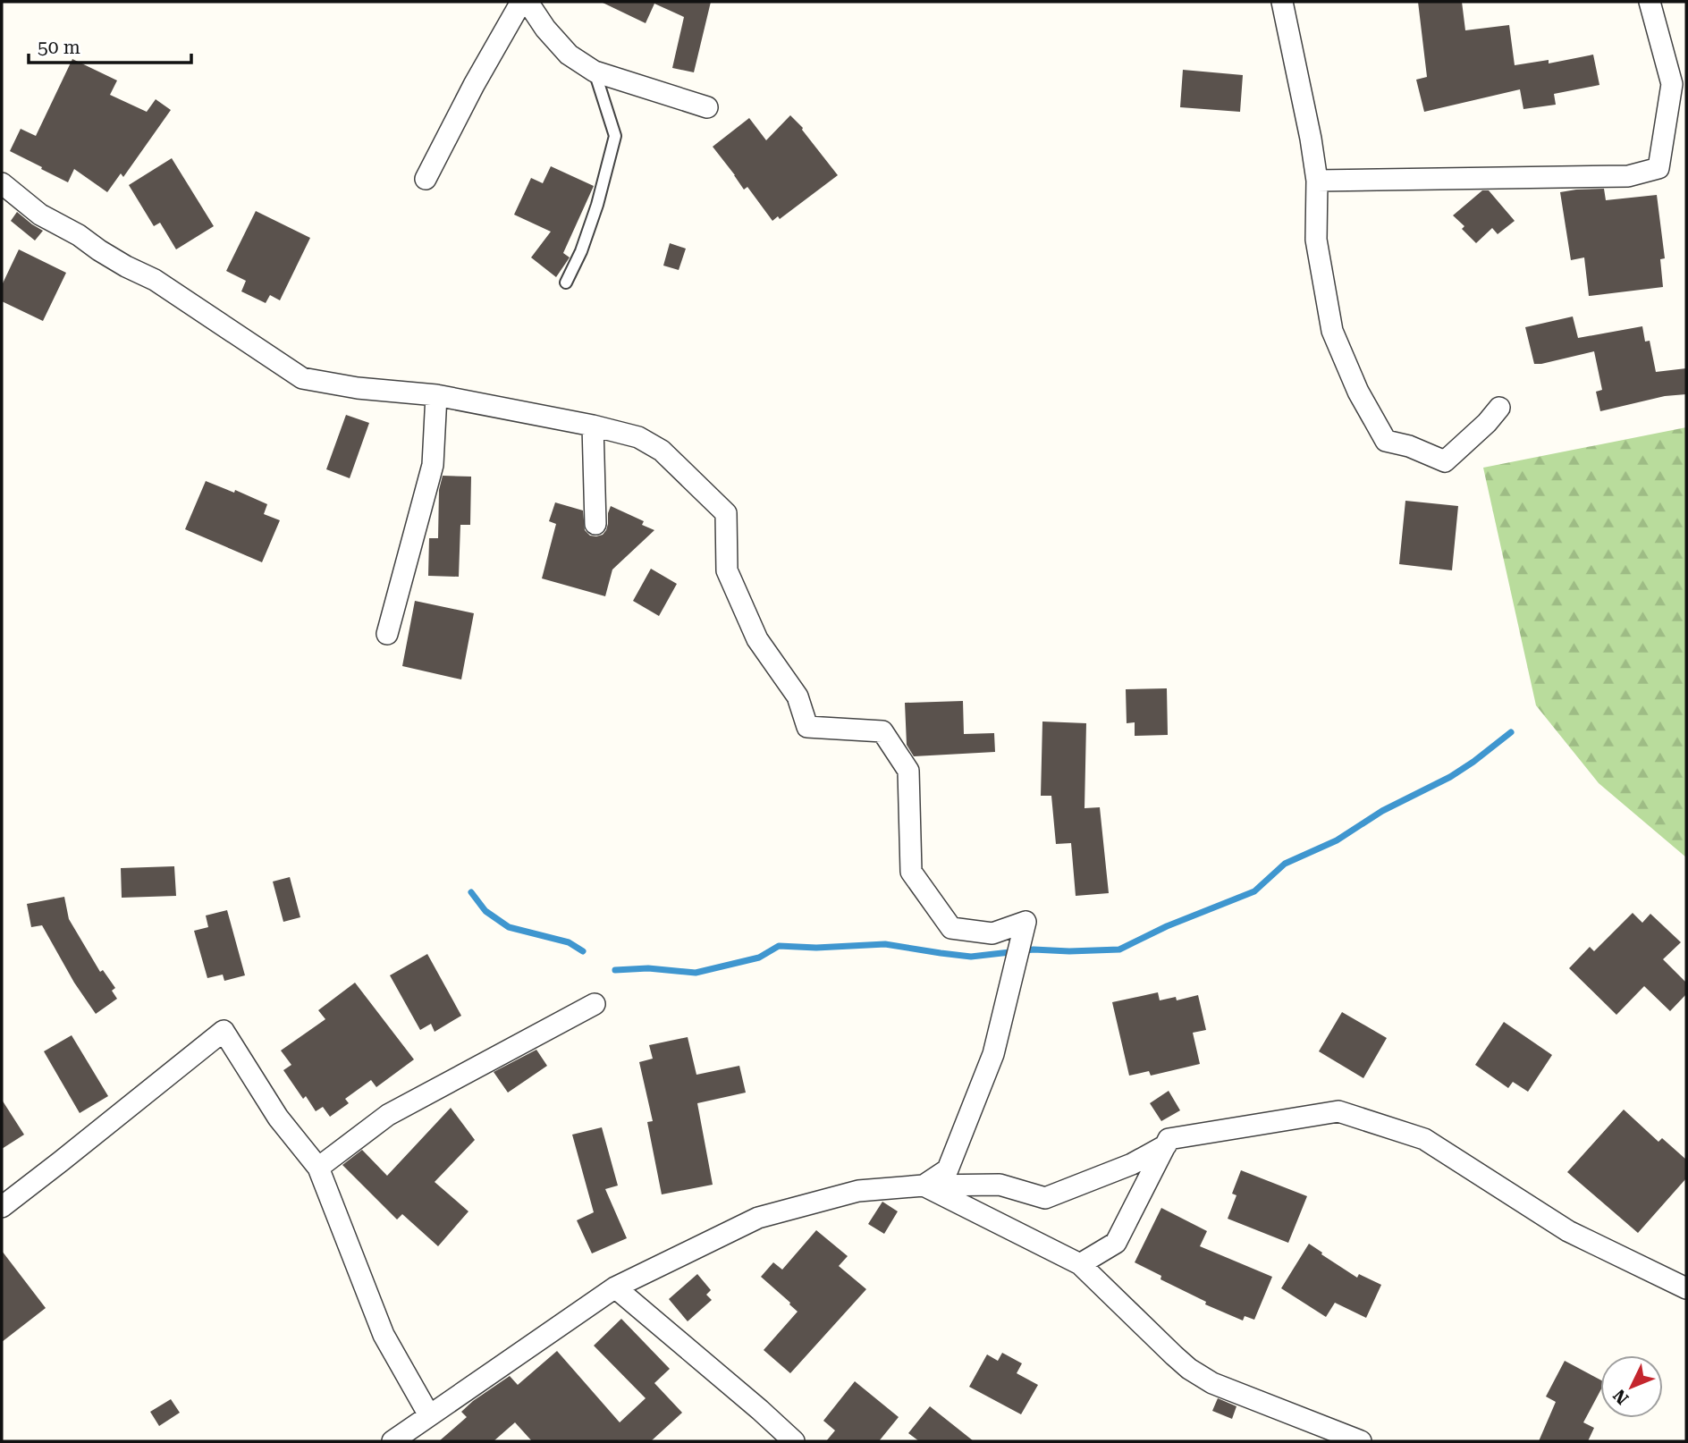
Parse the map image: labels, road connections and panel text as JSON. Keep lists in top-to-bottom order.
{
  "scale_bar": "50 m",
  "north": "bottom left"
}
